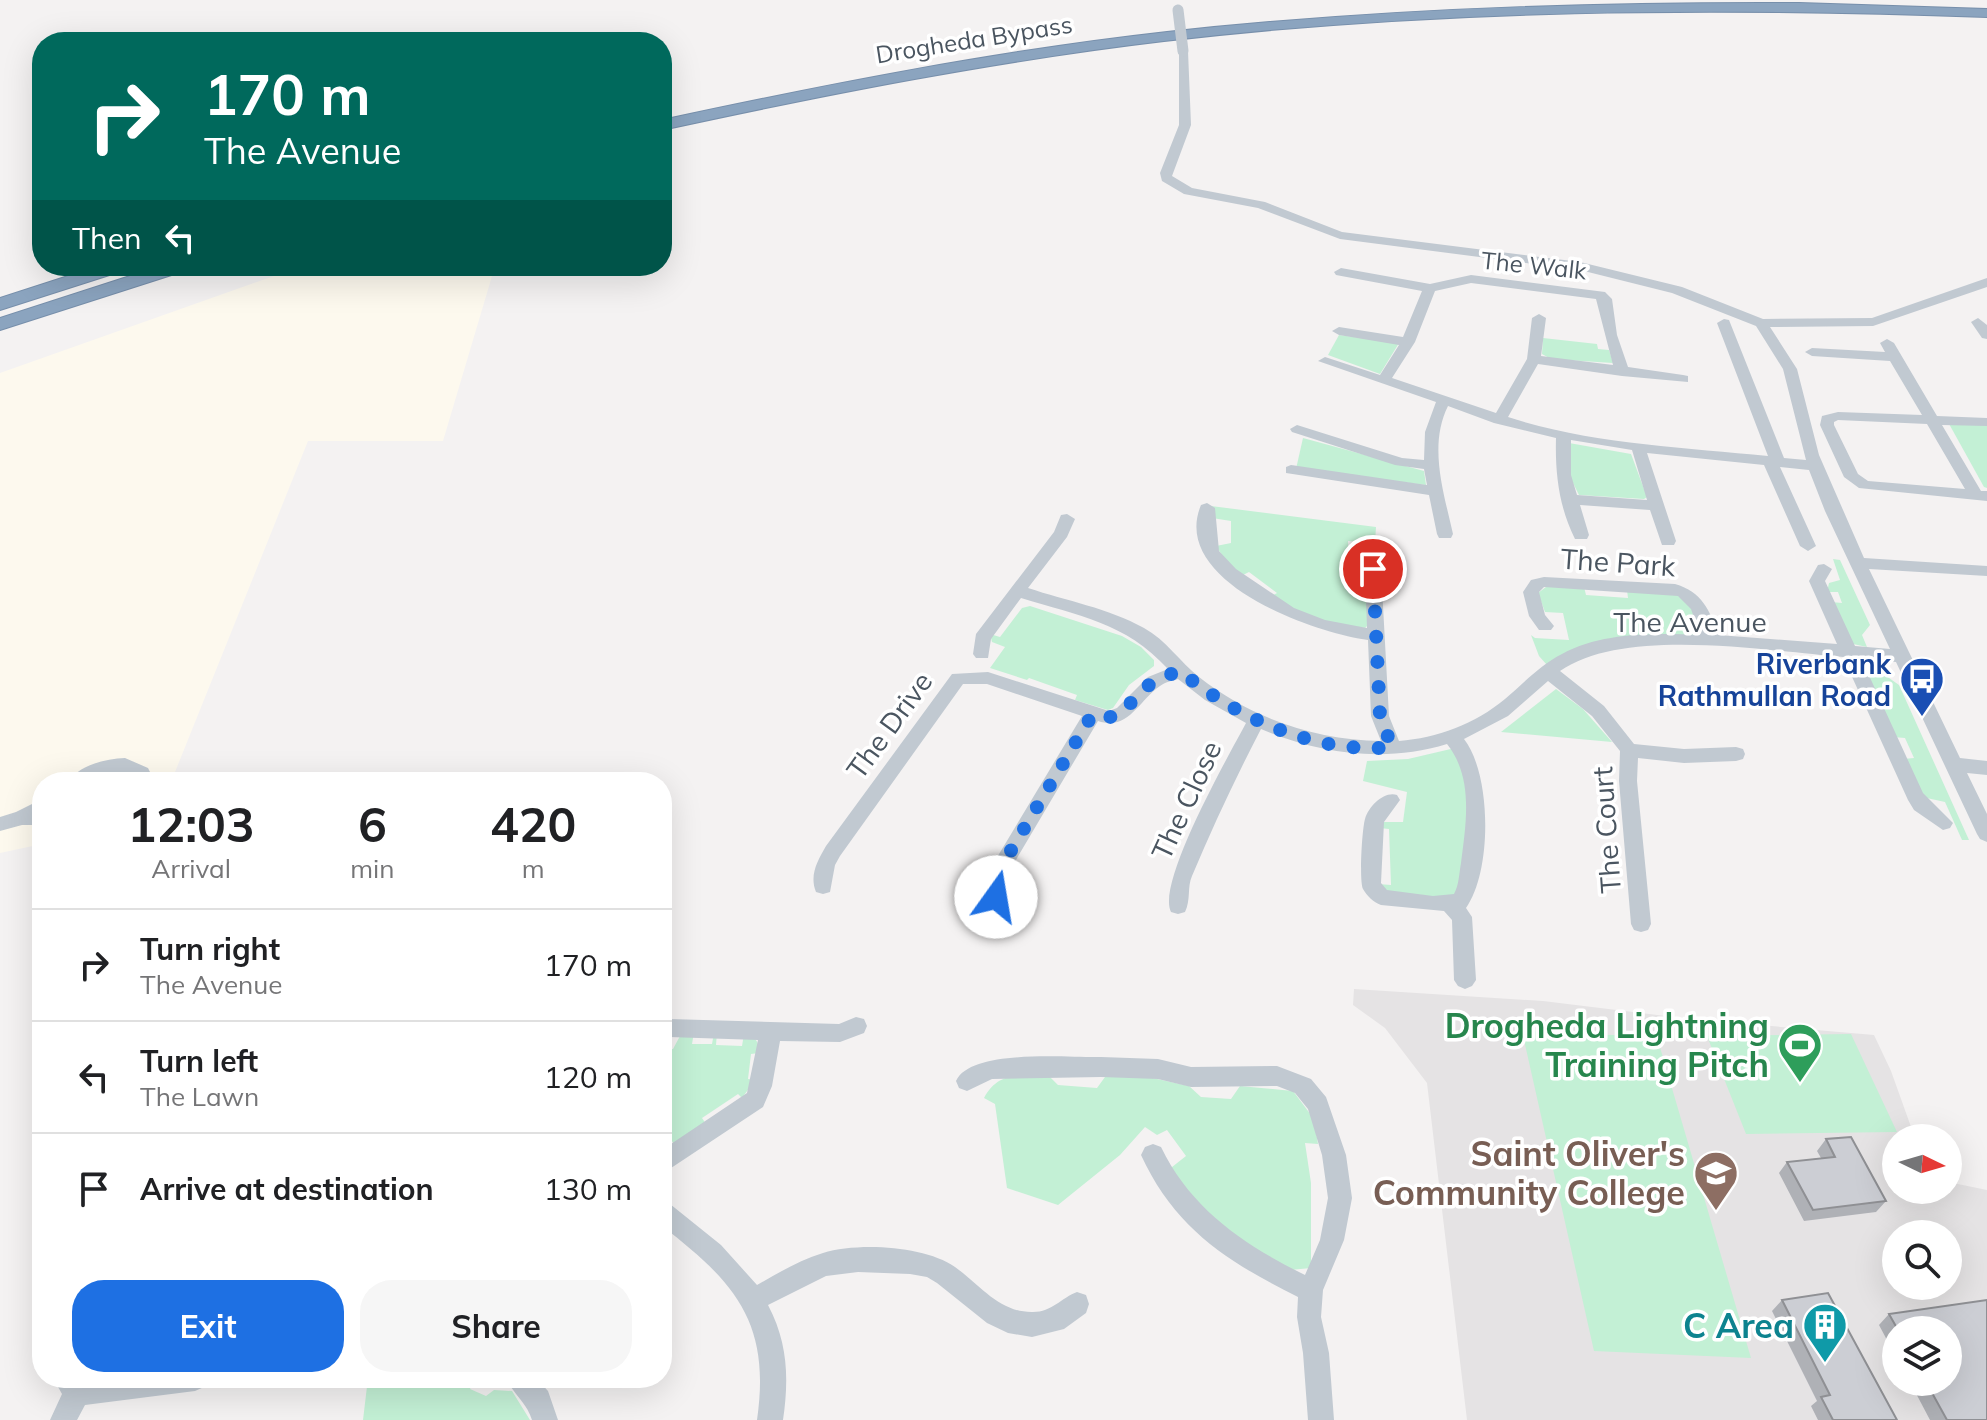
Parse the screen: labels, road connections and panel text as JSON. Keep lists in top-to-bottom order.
{
  "streets": {
    "highway": ["Drogheda Bypass"],
    "street": [
      "The Walk",
      "The Park",
      "The Avenue",
      "The Drive",
      "The Close",
      "The Court"
    ]
  },
  "crossings": [
    ["The Park", "The Avenue"],
    ["The Avenue", "The Close"],
    ["The Avenue", "The Court"]
  ],
  "places": {
    "bus stop": ["Riverbank Rathmullan Road"],
    "sports": ["Drogheda Lightning Training Pitch"],
    "school or university": ["Saint Oliver's Community College"],
    "building": ["C Area"]
  },
  "north": "right",
  "page": {
    "turn": ["170 m", "The Avenue"],
    "then": "Then",
    "eta": [
      "12:03",
      "Arrival",
      "6",
      "min",
      "420",
      "m"
    ],
    "list": [
      {
        "name": "Turn right",
        "note": "The Avenue",
        "value": "170 m"
      },
      {
        "name": "Turn left",
        "note": "The Lawn",
        "value": "120 m"
      },
      {
        "name": "Arrive at destination",
        "value": "130 m"
      }
    ],
    "buttons": ["Exit", "Share"]
  }
}
